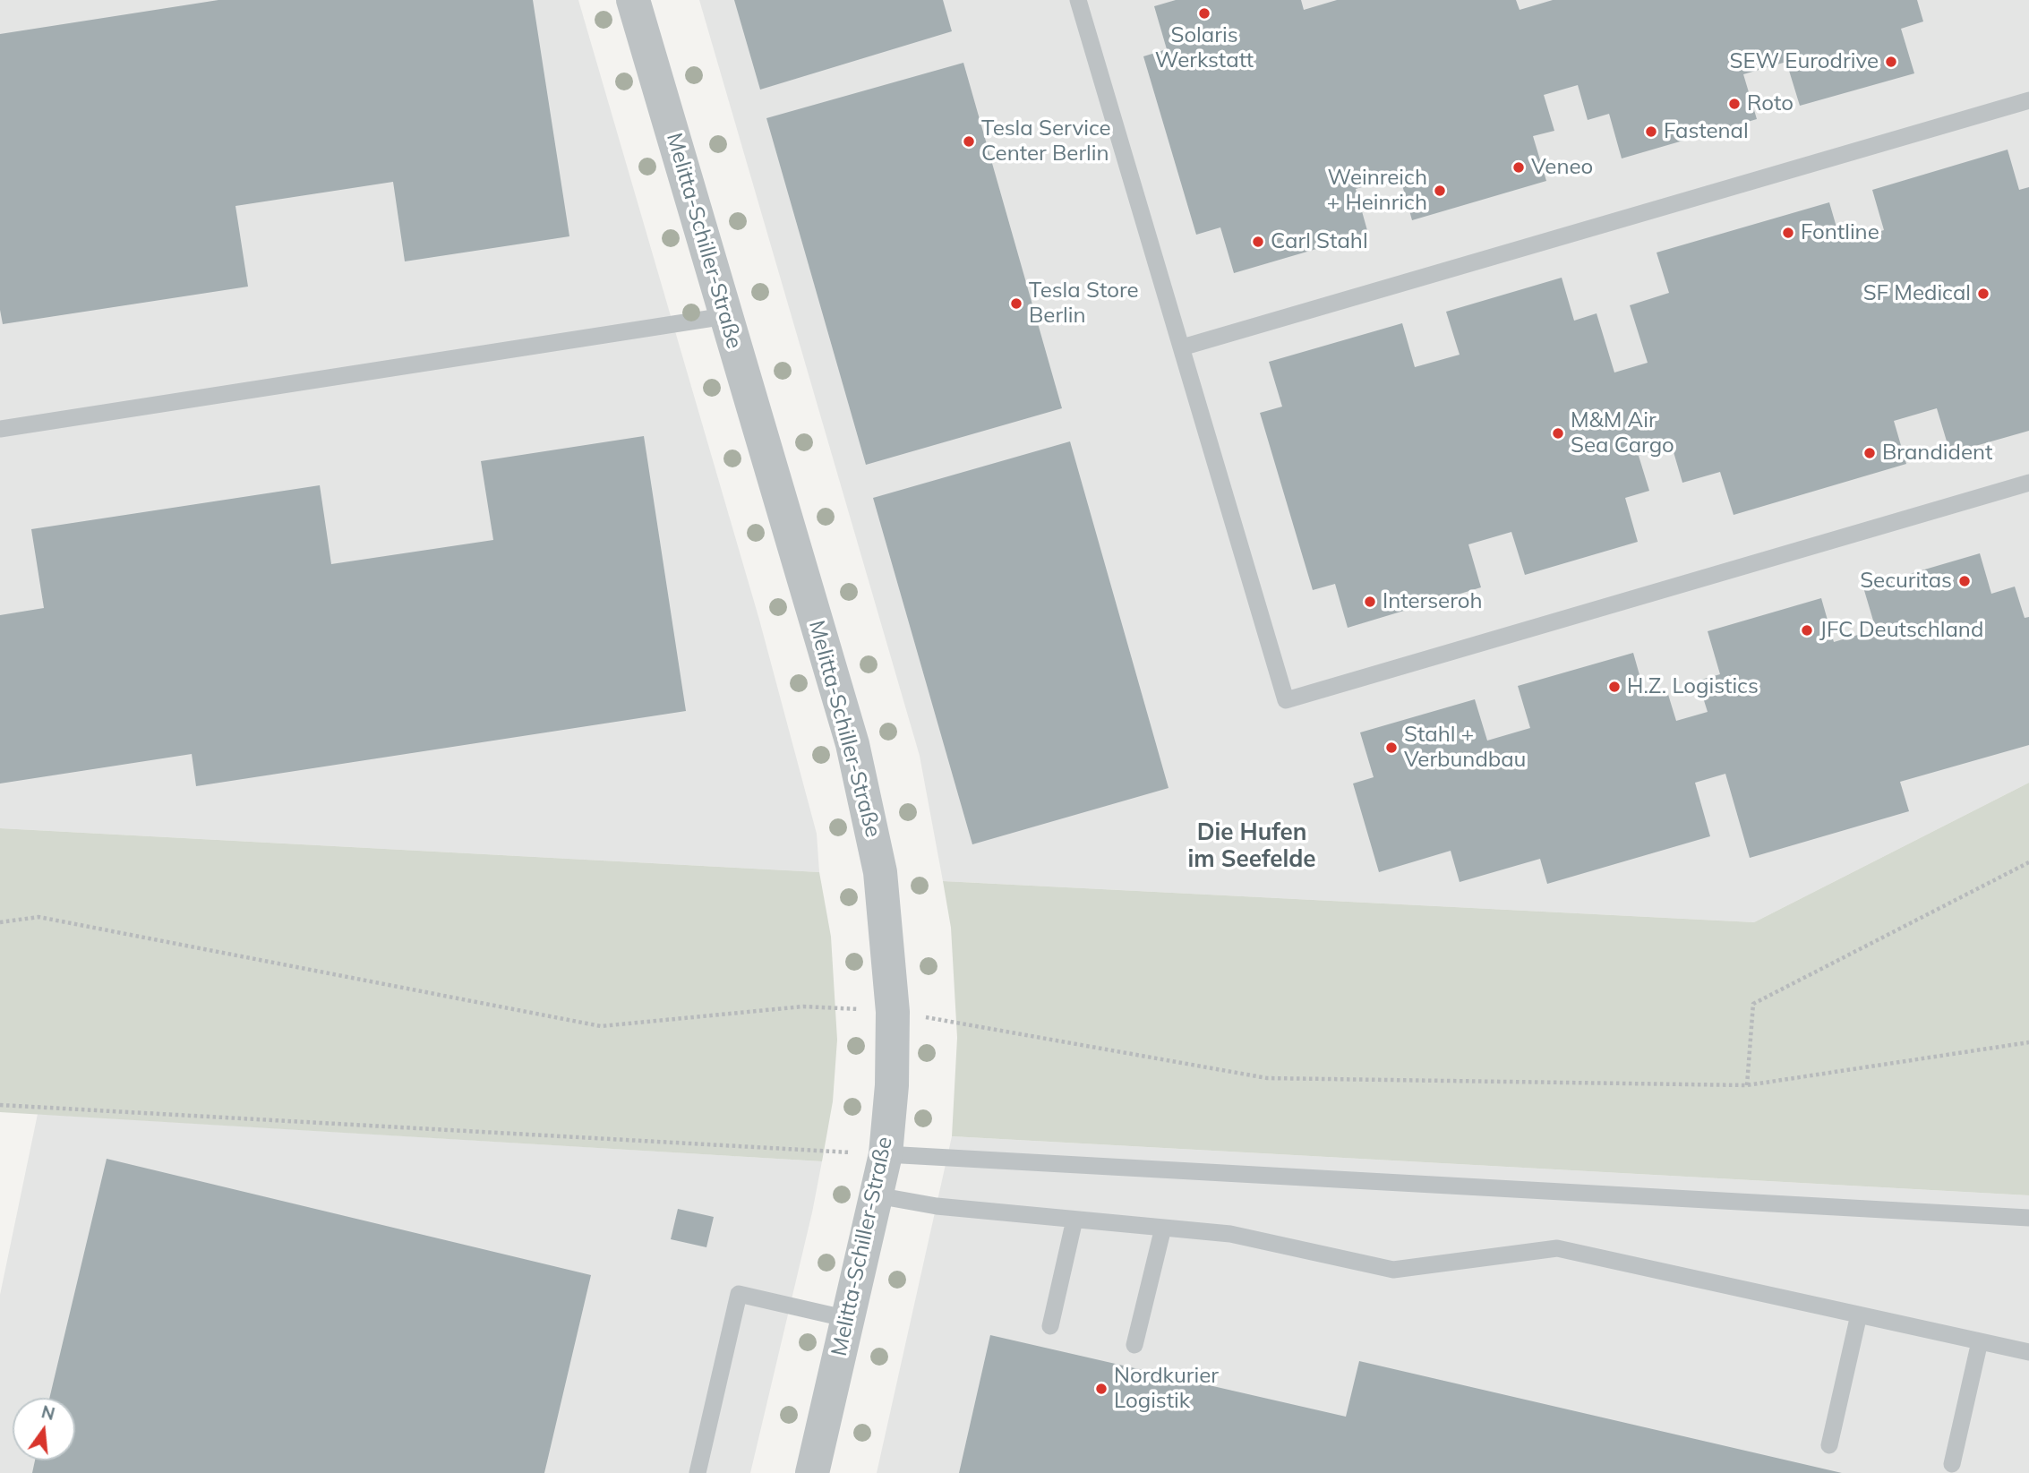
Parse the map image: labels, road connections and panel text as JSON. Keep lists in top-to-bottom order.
{
  "streets": {
    "street": ["Melitta-Schiller-Straße"]
  },
  "districts": ["Die Hufen im Seefelde"],
  "places": [
    "Solaris Werkstatt",
    "SEW Eurodrive",
    "Roto",
    "Fastenal",
    "Tesla Service Center Berlin",
    "Veneo",
    "Weinreich + Heinrich",
    "Fontline",
    "Carl Stahl",
    "SF Medical",
    "Tesla Store Berlin",
    "M&M Air Sea Cargo",
    "Brandident",
    "Securitas",
    "Interseroh",
    "JFC Deutschland",
    "H.Z. Logistics",
    "Stahl + Verbundbau",
    "Nordkurier Logistik"
  ],
  "north": "top"
}
